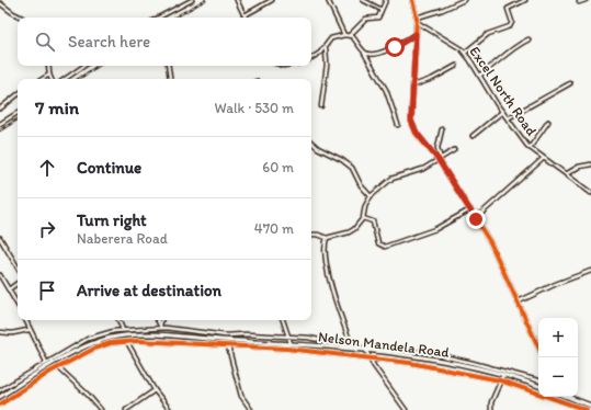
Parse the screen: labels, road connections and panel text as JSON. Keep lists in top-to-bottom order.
{
  "streets": {
    "main road": ["Nelson Mandela Road"],
    "street": ["Excel North Road"]
  },
  "page": {
    "search": "Search here",
    "heading": ["7 min", "Walk · 530 m"],
    "list": [
      ["Continue", "60 m"],
      ["Turn right", "Naberera Road", "470 m"],
      "Arrive at destination"
    ],
    "map_buttons": ["+", "−"]
  }
}
